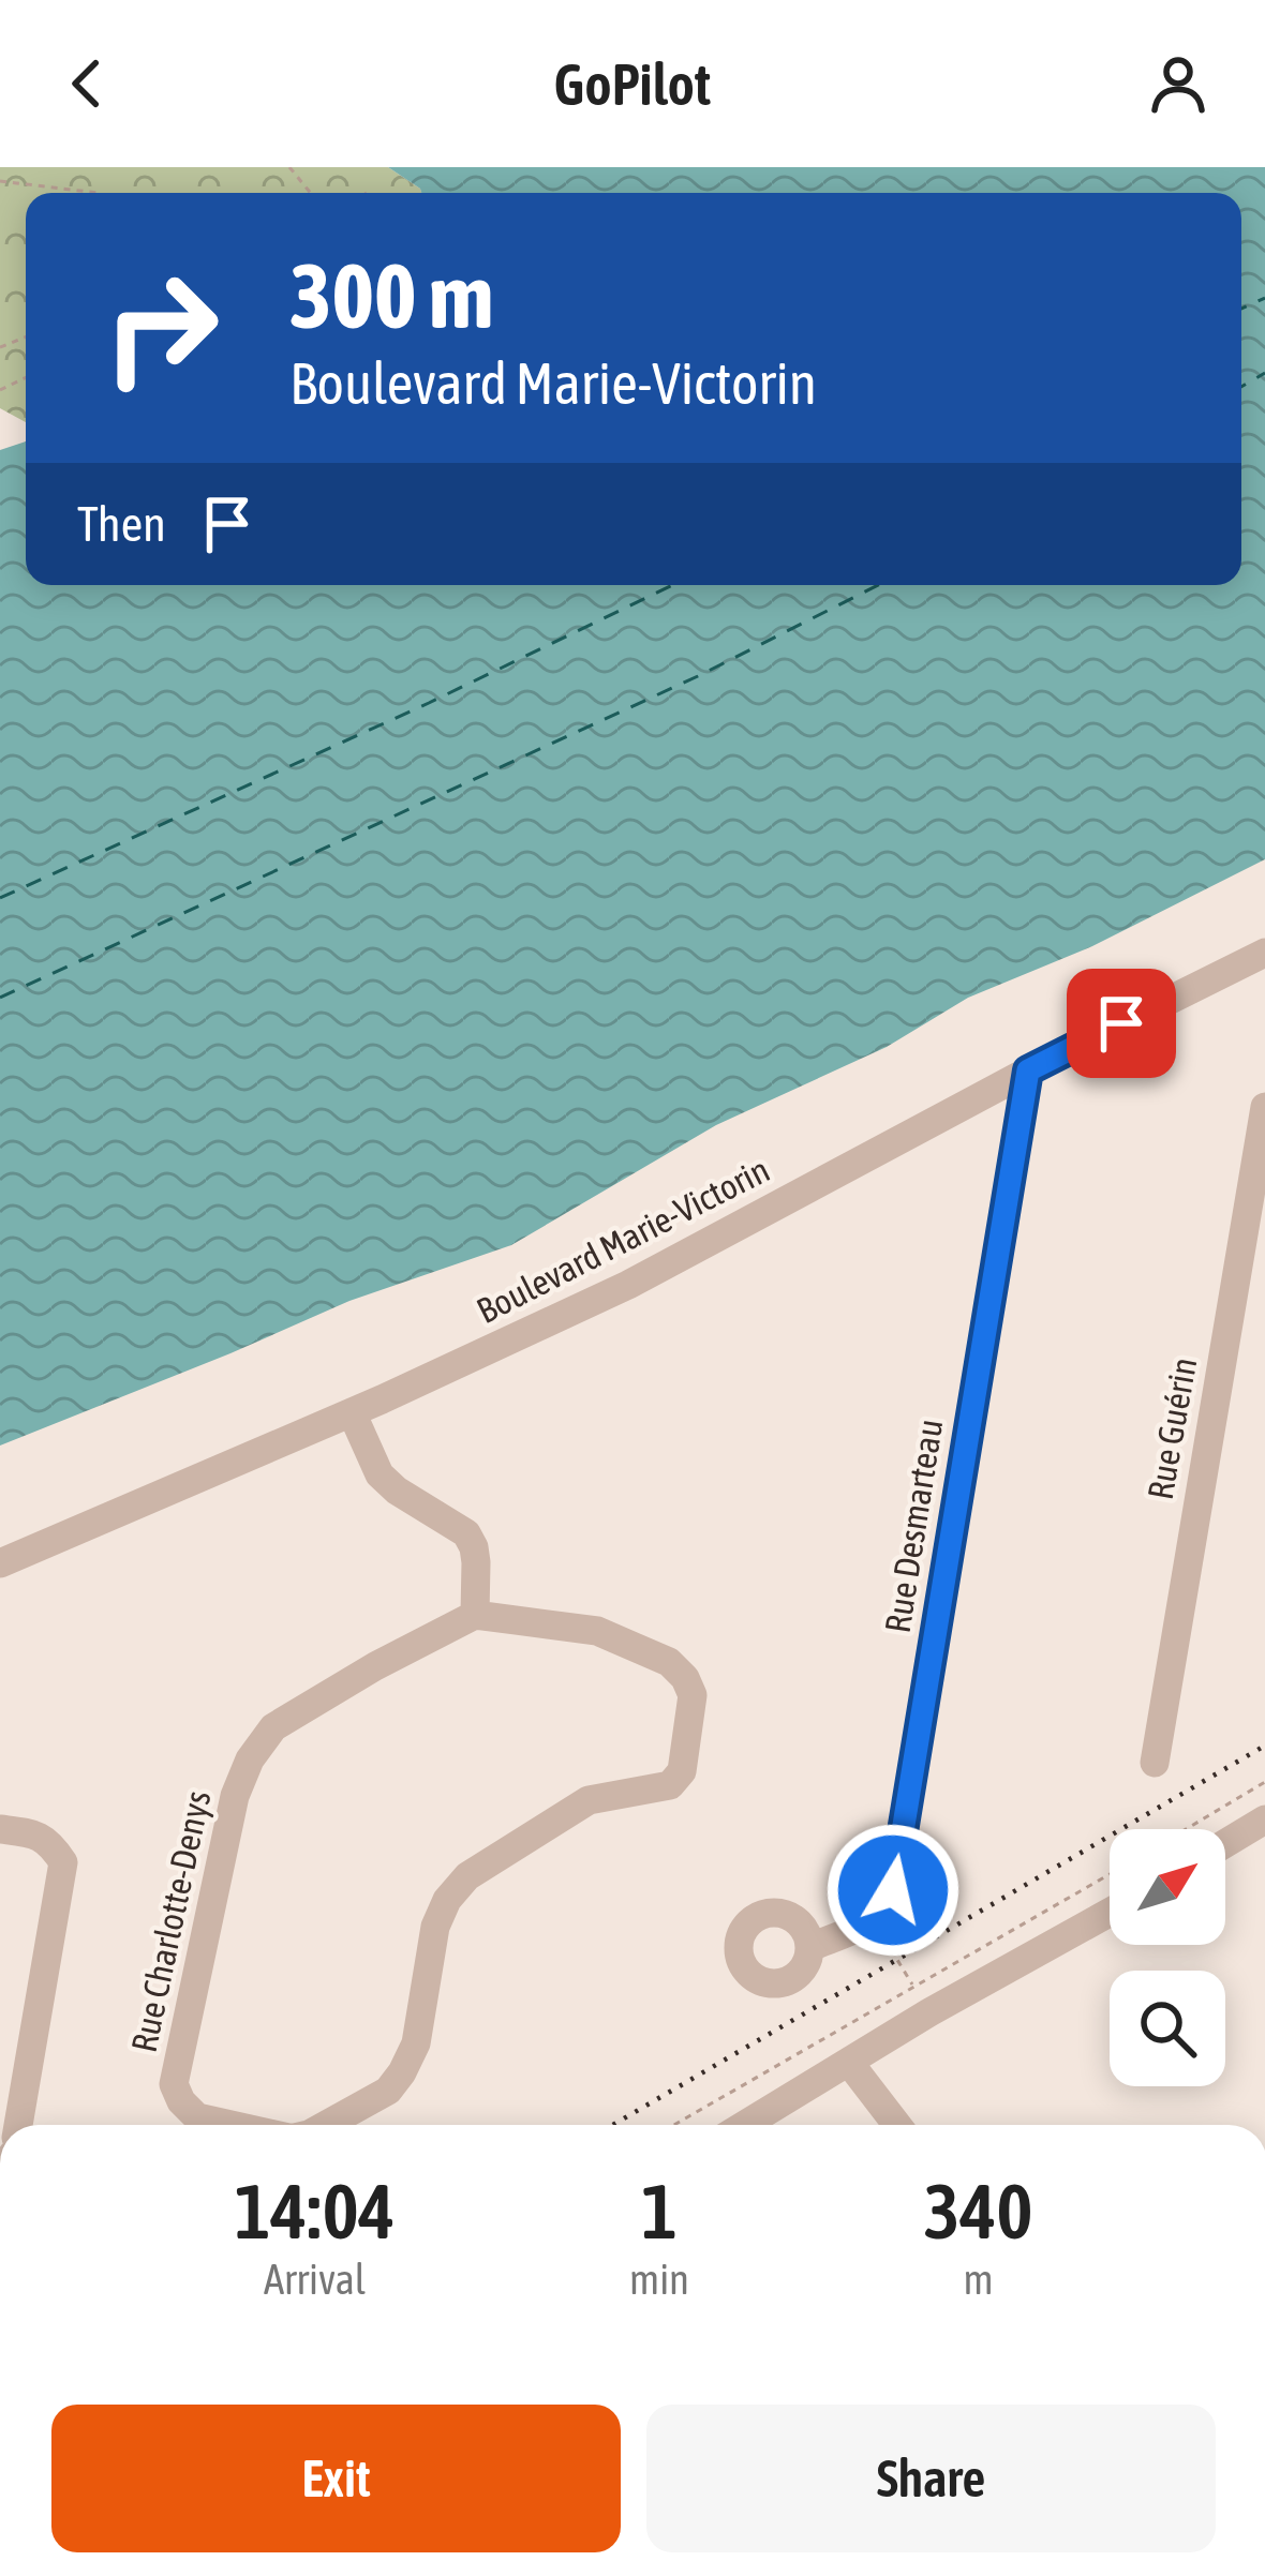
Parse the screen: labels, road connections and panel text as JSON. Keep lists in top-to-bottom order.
{
  "streets": {
    "street": [
      "Boulevard Marie-Victorin",
      "Rue Guérin",
      "Rue Desmarteau",
      "Rue Charlotte-Denys"
    ]
  },
  "crossings": [
    ["Boulevard Marie-Victorin", "Rue Desmarteau"]
  ],
  "north": "top right",
  "page": {
    "header": "GoPilot",
    "turn": ["300 m", "Boulevard Marie-Victorin"],
    "then": "Then",
    "eta": [
      "14:04",
      "Arrival",
      "1",
      "min",
      "340",
      "m"
    ],
    "buttons": ["Exit", "Share"]
  }
}
